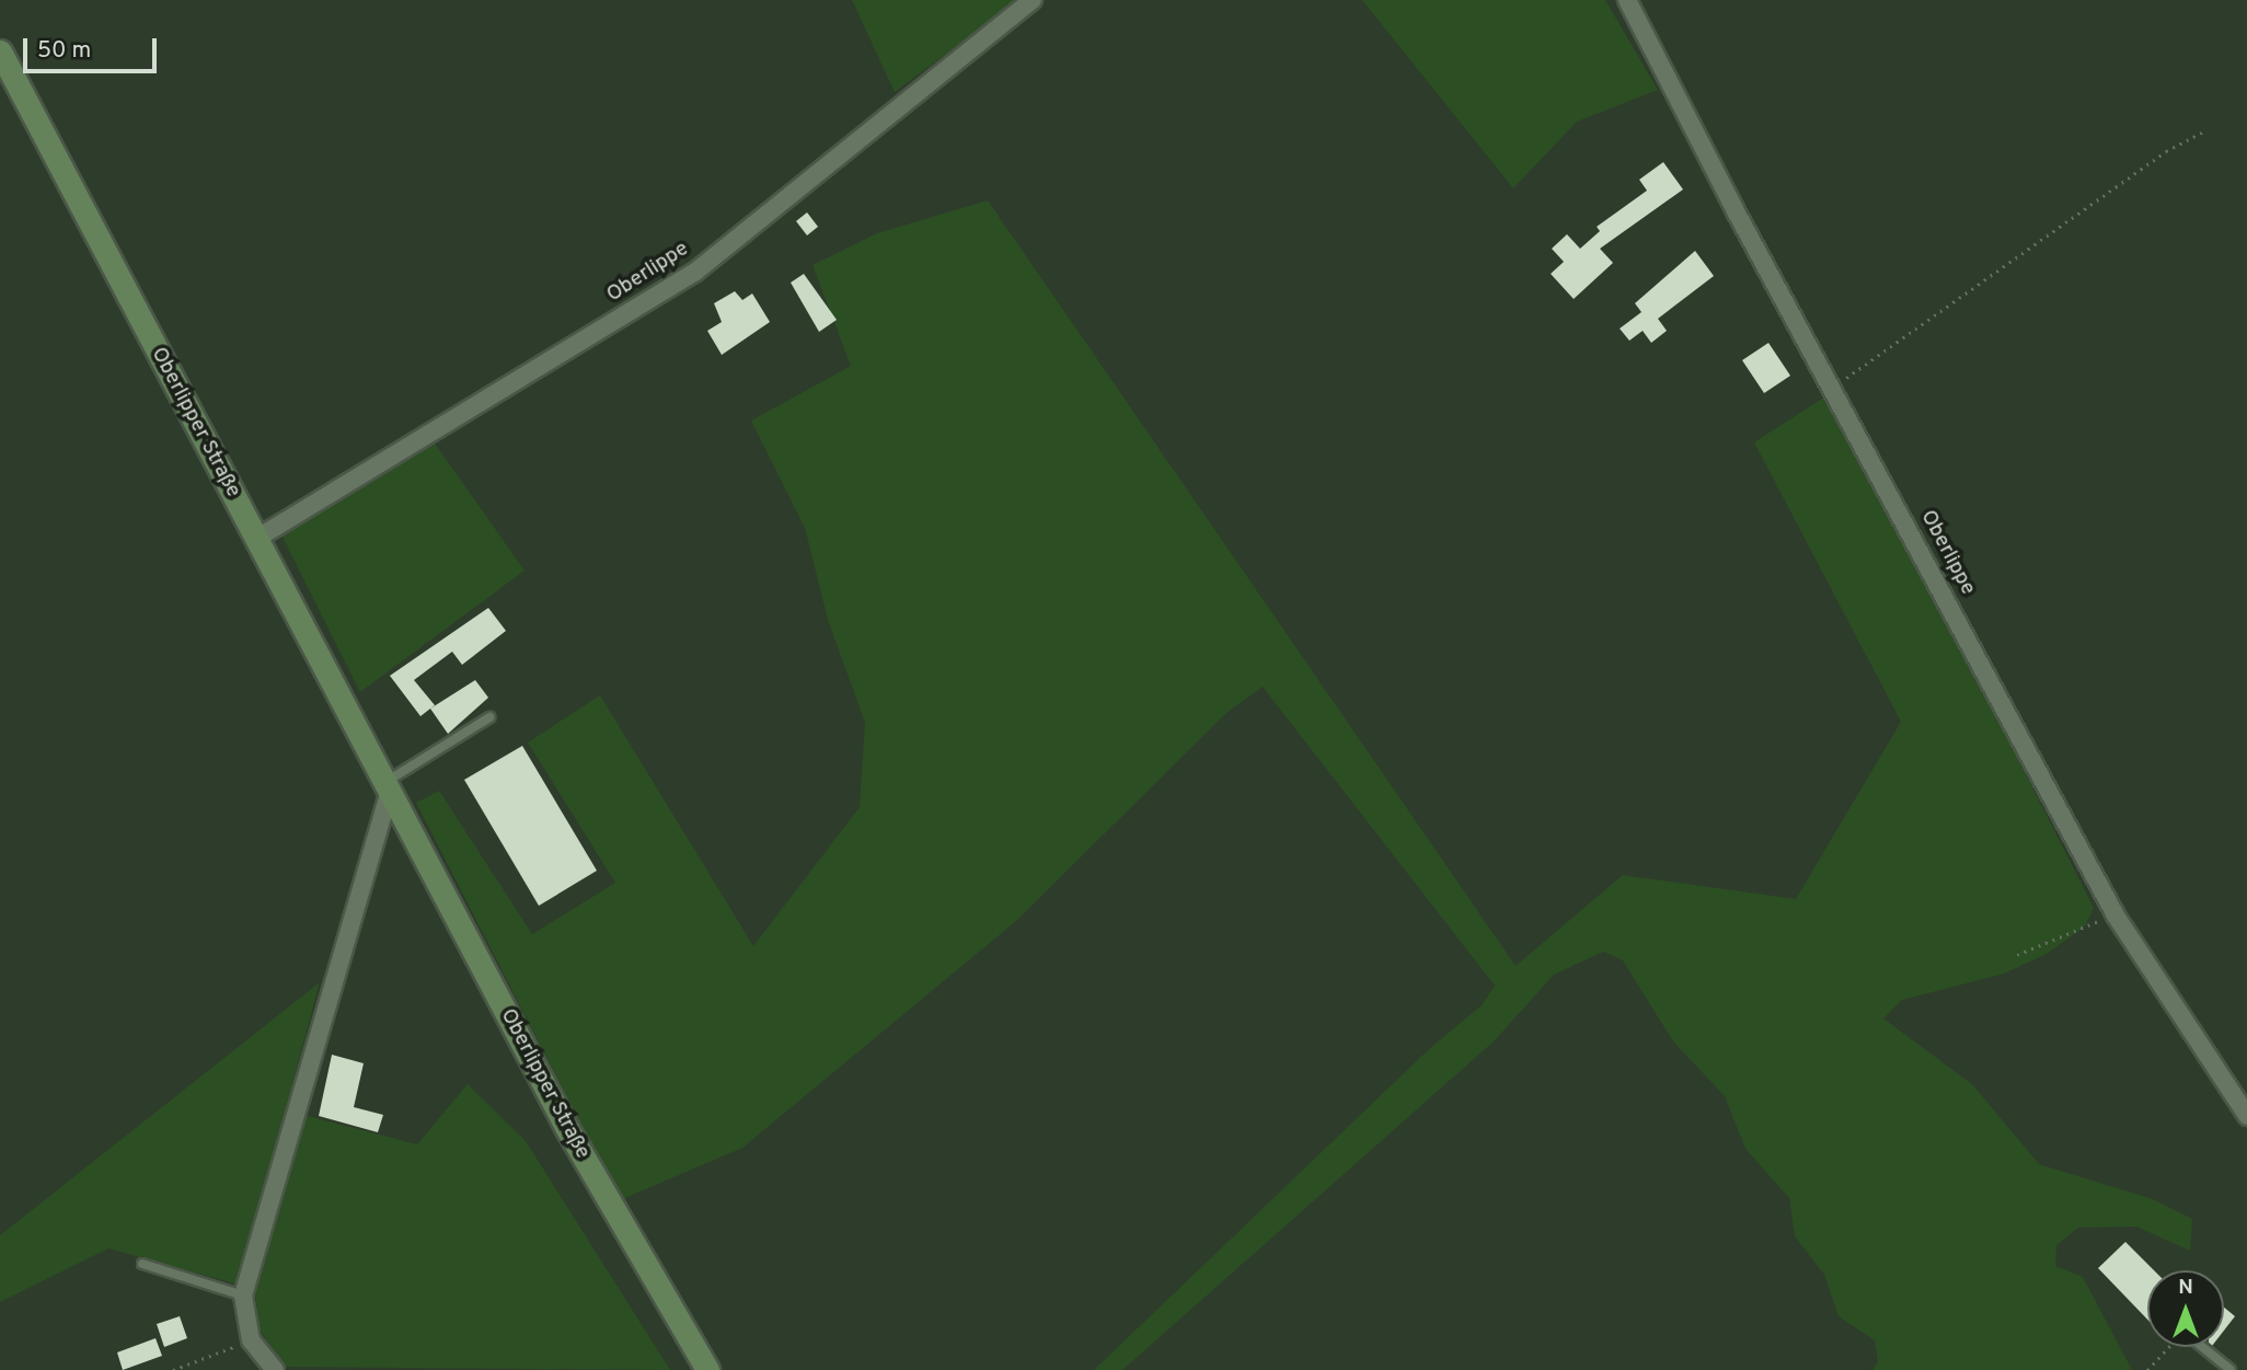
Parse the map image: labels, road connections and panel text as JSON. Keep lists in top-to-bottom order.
{
  "streets": {
    "street": ["Oberlippe", "Oberlipper Straße"]
  },
  "crossings": [
    ["Oberlippe", "Oberlipper Straße"]
  ],
  "scale_bar": "50 m",
  "north": "top"
}
